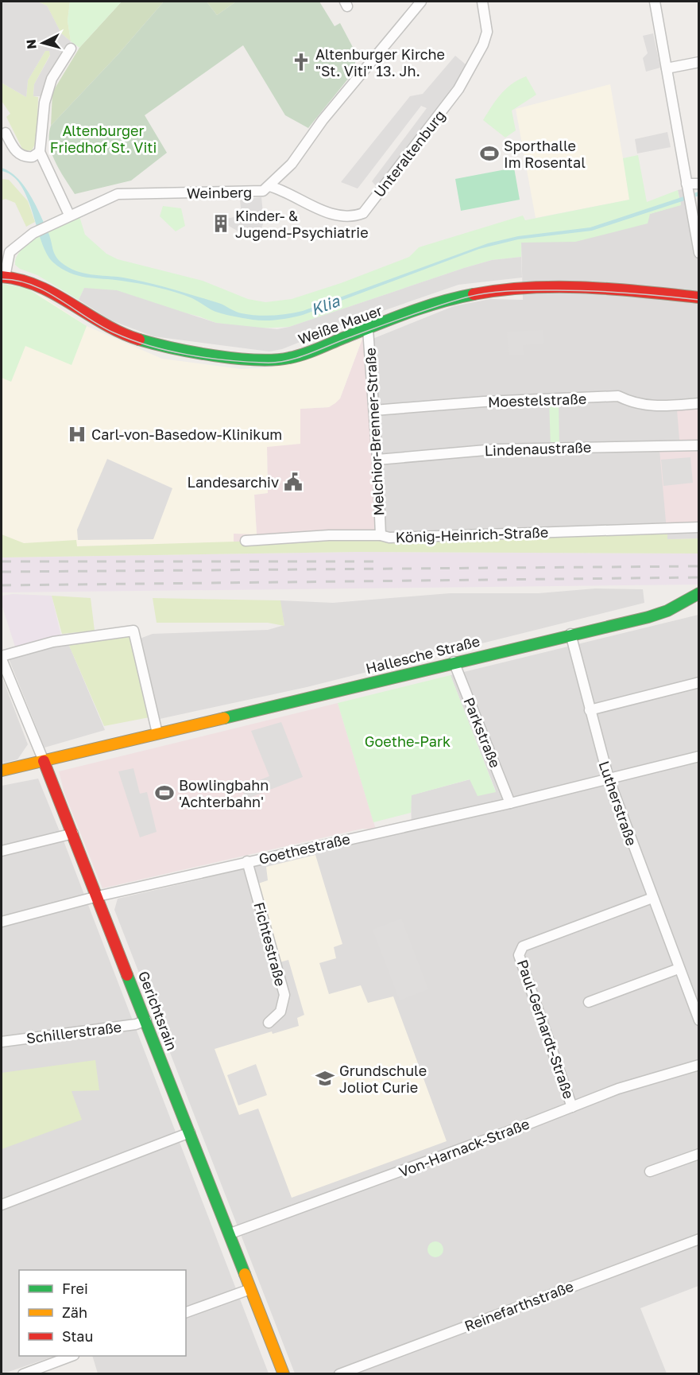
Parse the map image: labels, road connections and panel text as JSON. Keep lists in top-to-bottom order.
{
  "streets": {
    "street": [
      "Unteraltenburg",
      "Weinberg",
      "Weiße Mauer",
      "Moestelstraße",
      "Melchior-Brenner-Straße",
      "Lindenaustraße",
      "König-Heinrich-Straße",
      "Hallesche Straße",
      "Parkstraße",
      "Lutherstraße",
      "Goethestraße",
      "Fichtestraße",
      "Gerichtsrain",
      "Paul-Gerhardt-Straße",
      "Schillerstraße",
      "Von-Harnack-Straße",
      "Reinefarthstraße"
    ]
  },
  "crossings": [
    ["Unteraltenburg", "Weinberg"],
    ["Weinberg", "Weiße Mauer"],
    ["Weiße Mauer", "Melchior-Brenner-Straße"],
    ["Moestelstraße", "Melchior-Brenner-Straße"],
    ["Melchior-Brenner-Straße", "Lindenaustraße"],
    ["Melchior-Brenner-Straße", "König-Heinrich-Straße"],
    ["Hallesche Straße", "Parkstraße"],
    ["Hallesche Straße", "Lutherstraße"],
    ["Hallesche Straße", "Gerichtsrain"],
    ["Parkstraße", "Goethestraße"],
    ["Lutherstraße", "Goethestraße"],
    ["Lutherstraße", "Paul-Gerhardt-Straße"],
    ["Goethestraße", "Fichtestraße"],
    ["Goethestraße", "Gerichtsrain"],
    ["Gerichtsrain", "Schillerstraße"],
    ["Gerichtsrain", "Von-Harnack-Straße"],
    ["Paul-Gerhardt-Straße", "Von-Harnack-Straße"]
  ],
  "water": ["Klia"],
  "parks": ["Altenburger Friedhof St. Viti", "Goethe-Park"],
  "places": {
    "church": ["Altenburger Kirche \"St. Viti\" 13. Jh."],
    "sports": ["Sporthalle Im Rosental", "Bowlingbahn 'Achterbahn'"],
    "building": ["Kinder- & Jugend-Psychiatrie"],
    "hospital": ["Carl-von-Basedow-Klinikum"],
    "public building": ["Landesarchiv"],
    "school or university": ["Grundschule Joliot Curie"]
  },
  "legend": ["Frei", "Zäh", "Stau"],
  "north": "left"
}
